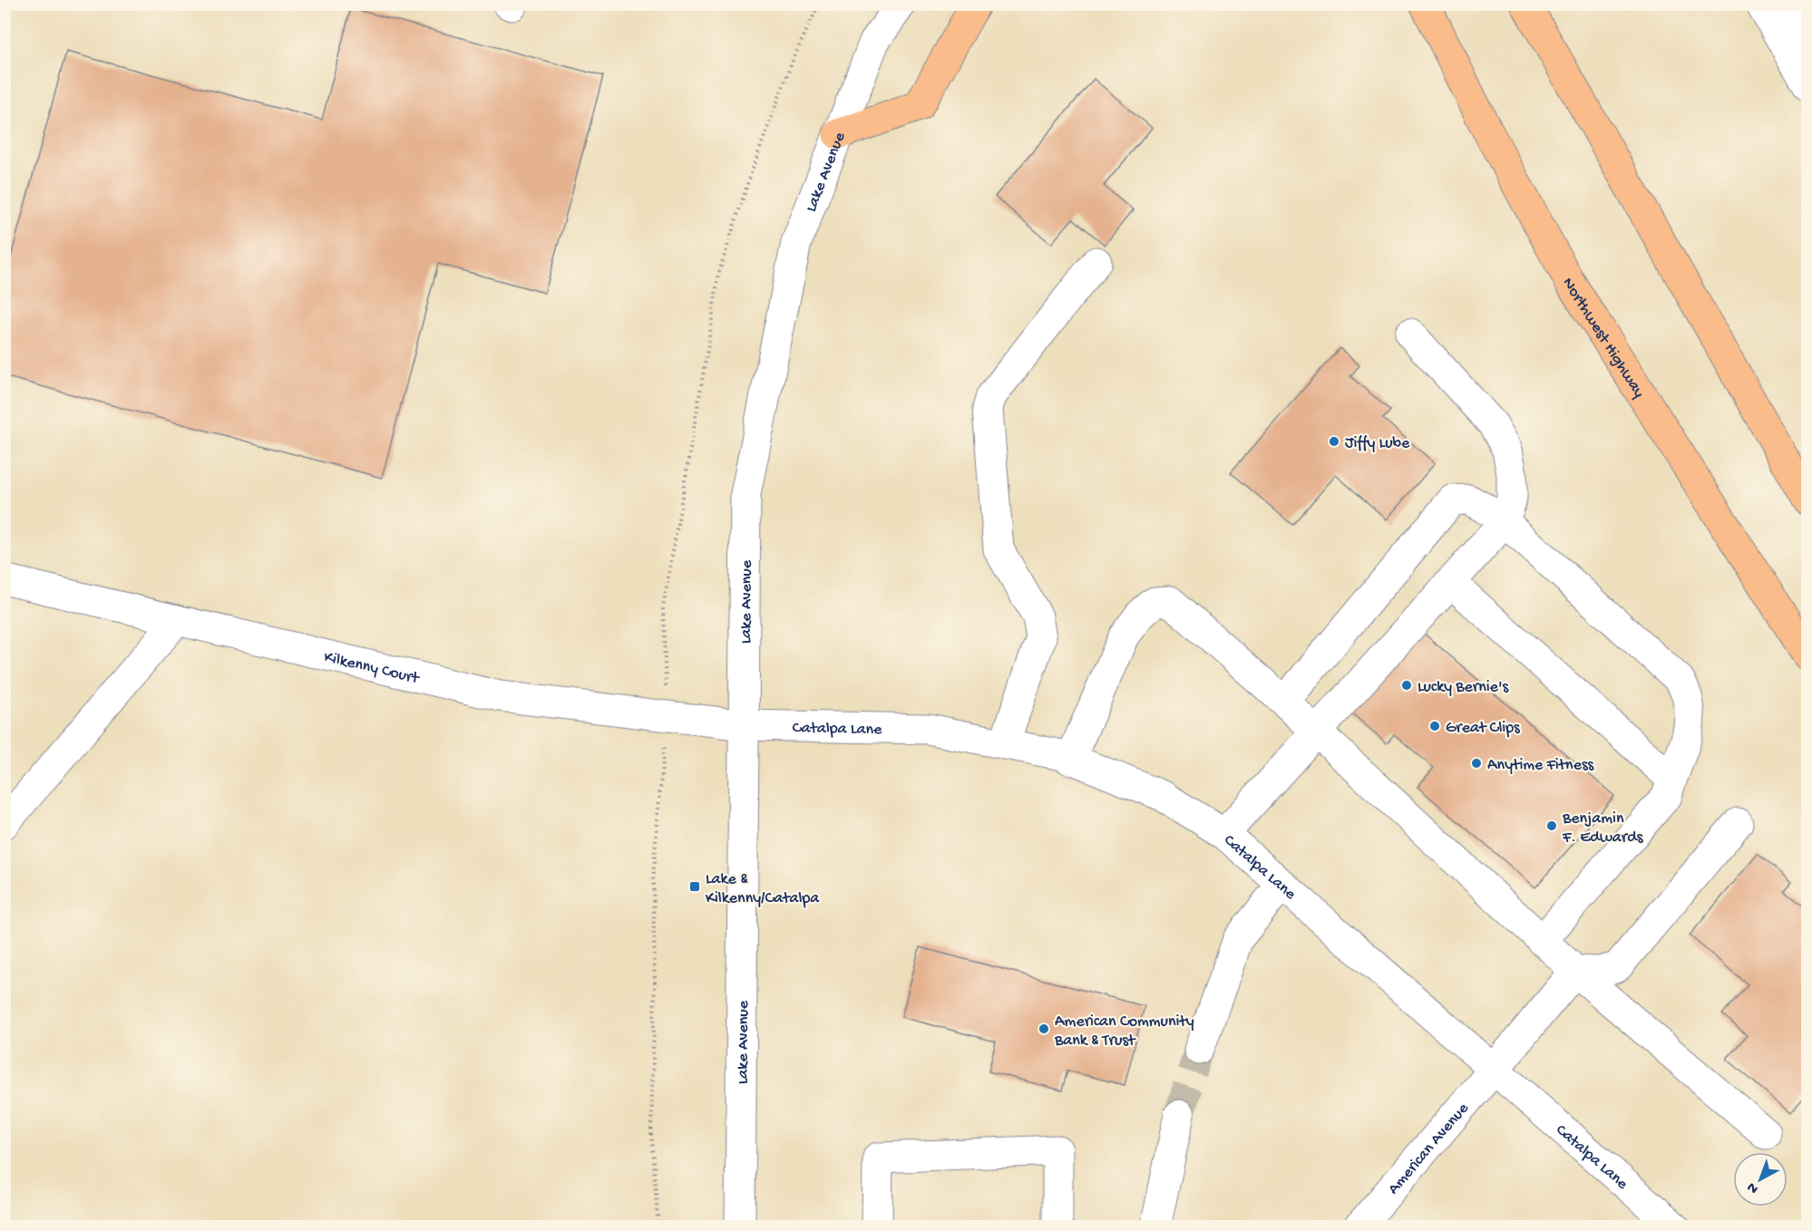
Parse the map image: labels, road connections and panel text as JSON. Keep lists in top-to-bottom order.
{
  "streets": {
    "main road": ["Northwest Highway"],
    "street": [
      "Lake Avenue",
      "Kilkenny Court",
      "Catalpa Lane",
      "American Avenue"
    ]
  },
  "crossings": [
    ["Lake Avenue", "Kilkenny Court"],
    ["Lake Avenue", "Catalpa Lane"],
    ["Kilkenny Court", "Catalpa Lane"],
    ["Catalpa Lane", "American Avenue"]
  ],
  "places": {
    "other": [
      "Jiffy Lube",
      "Lucky Bernie's",
      "Great Clips",
      "Anytime Fitness",
      "Benjamin F. Edwards",
      "American Community Bank & Trust"
    ],
    "transit": ["Lake & Kilkenny/Catalpa"]
  },
  "north": "bottom left"
}
